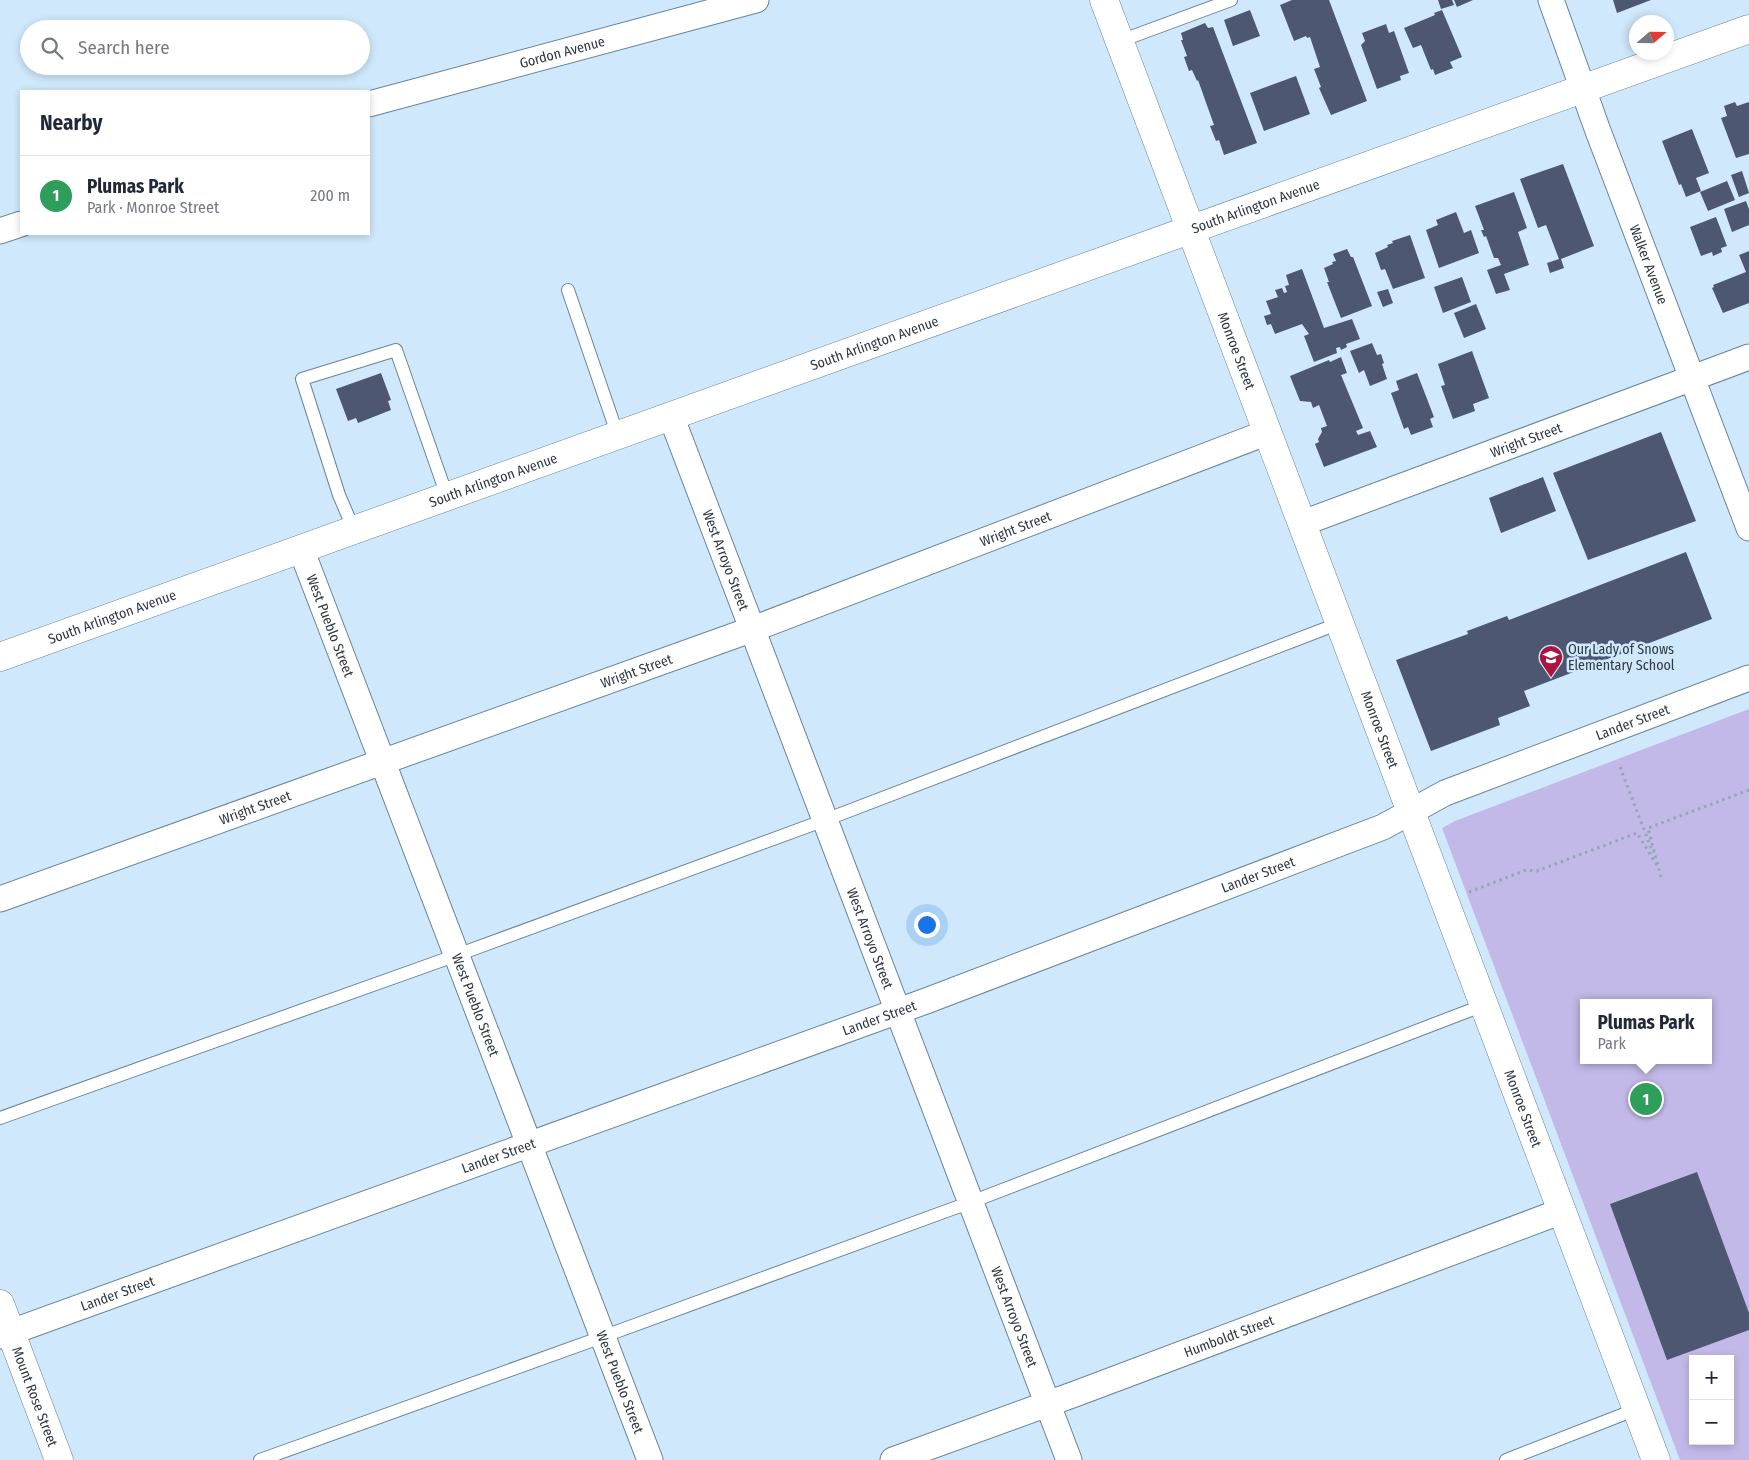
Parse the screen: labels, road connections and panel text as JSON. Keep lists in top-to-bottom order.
{
  "streets": {
    "main road": ["South Arlington Avenue", "Monroe Street", "Mount Rose Street"],
    "street": [
      "Gordon Avenue",
      "Walker Avenue",
      "Wright Street",
      "West Arroyo Street",
      "West Pueblo Street",
      "Lander Street",
      "Humboldt Street"
    ]
  },
  "crossings": [
    ["South Arlington Avenue", "Walker Avenue"],
    ["South Arlington Avenue", "Monroe Street"],
    ["South Arlington Avenue", "West Arroyo Street"],
    ["South Arlington Avenue", "West Pueblo Street"],
    ["Walker Avenue", "Wright Street"],
    ["Monroe Street", "Wright Street"],
    ["Monroe Street", "Lander Street"],
    ["Monroe Street", "Humboldt Street"],
    ["Wright Street", "West Arroyo Street"],
    ["Wright Street", "West Pueblo Street"],
    ["West Arroyo Street", "Lander Street"],
    ["West Arroyo Street", "Humboldt Street"],
    ["West Pueblo Street", "Lander Street"],
    ["Lander Street", "Mount Rose Street"]
  ],
  "places": {
    "school or university": ["Our Lady of Snows Elementary School"]
  },
  "north": "right",
  "page": {
    "search": "Search here",
    "heading": "Nearby",
    "list": [
      {
        "mark": "1",
        "name": "Plumas Park",
        "note": "Park · Monroe Street",
        "value": "200 m"
      }
    ],
    "popup": ["Plumas Park", "Park"],
    "pins": "1",
    "map_buttons": ["+", "−"]
  }
}
